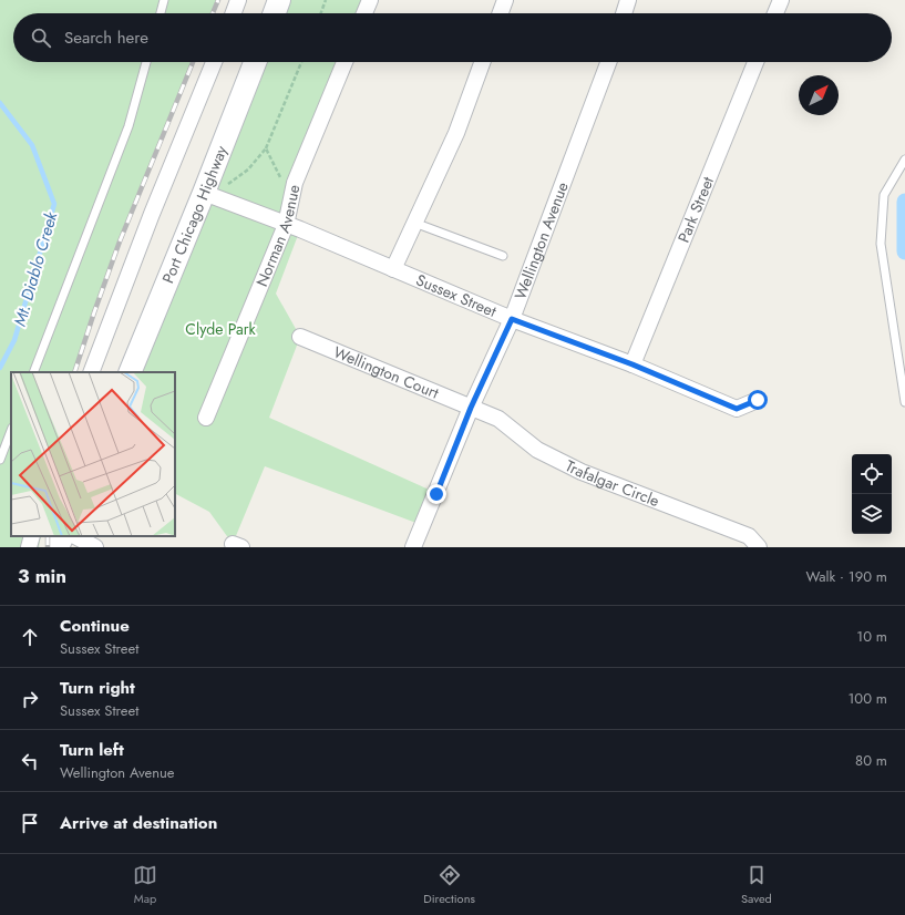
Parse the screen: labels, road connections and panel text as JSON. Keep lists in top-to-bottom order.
{
  "streets": {
    "street": [
      "Park Street",
      "Port Chicago Highway",
      "Norman Avenue",
      "Wellington Avenue",
      "Sussex Street",
      "Wellington Court",
      "Trafalgar Circle"
    ]
  },
  "crossings": [
    ["Park Street", "Sussex Street"],
    ["Port Chicago Highway", "Sussex Street"],
    ["Norman Avenue", "Sussex Street"],
    ["Wellington Avenue", "Sussex Street"],
    ["Wellington Avenue", "Wellington Court"],
    ["Wellington Avenue", "Trafalgar Circle"],
    ["Wellington Court", "Trafalgar Circle"]
  ],
  "water": ["Mt. Diablo Creek"],
  "parks": ["Clyde Park"],
  "north": "top right",
  "page": {
    "search": "Search here",
    "heading": ["3 min", "Walk · 190 m"],
    "list": [
      ["Continue", "Sussex Street", "10 m"],
      ["Turn right", "Sussex Street", "100 m"],
      ["Turn left", "Wellington Avenue", "80 m"],
      "Arrive at destination"
    ],
    "nav": ["Map", "Directions", "Saved"]
  }
}
